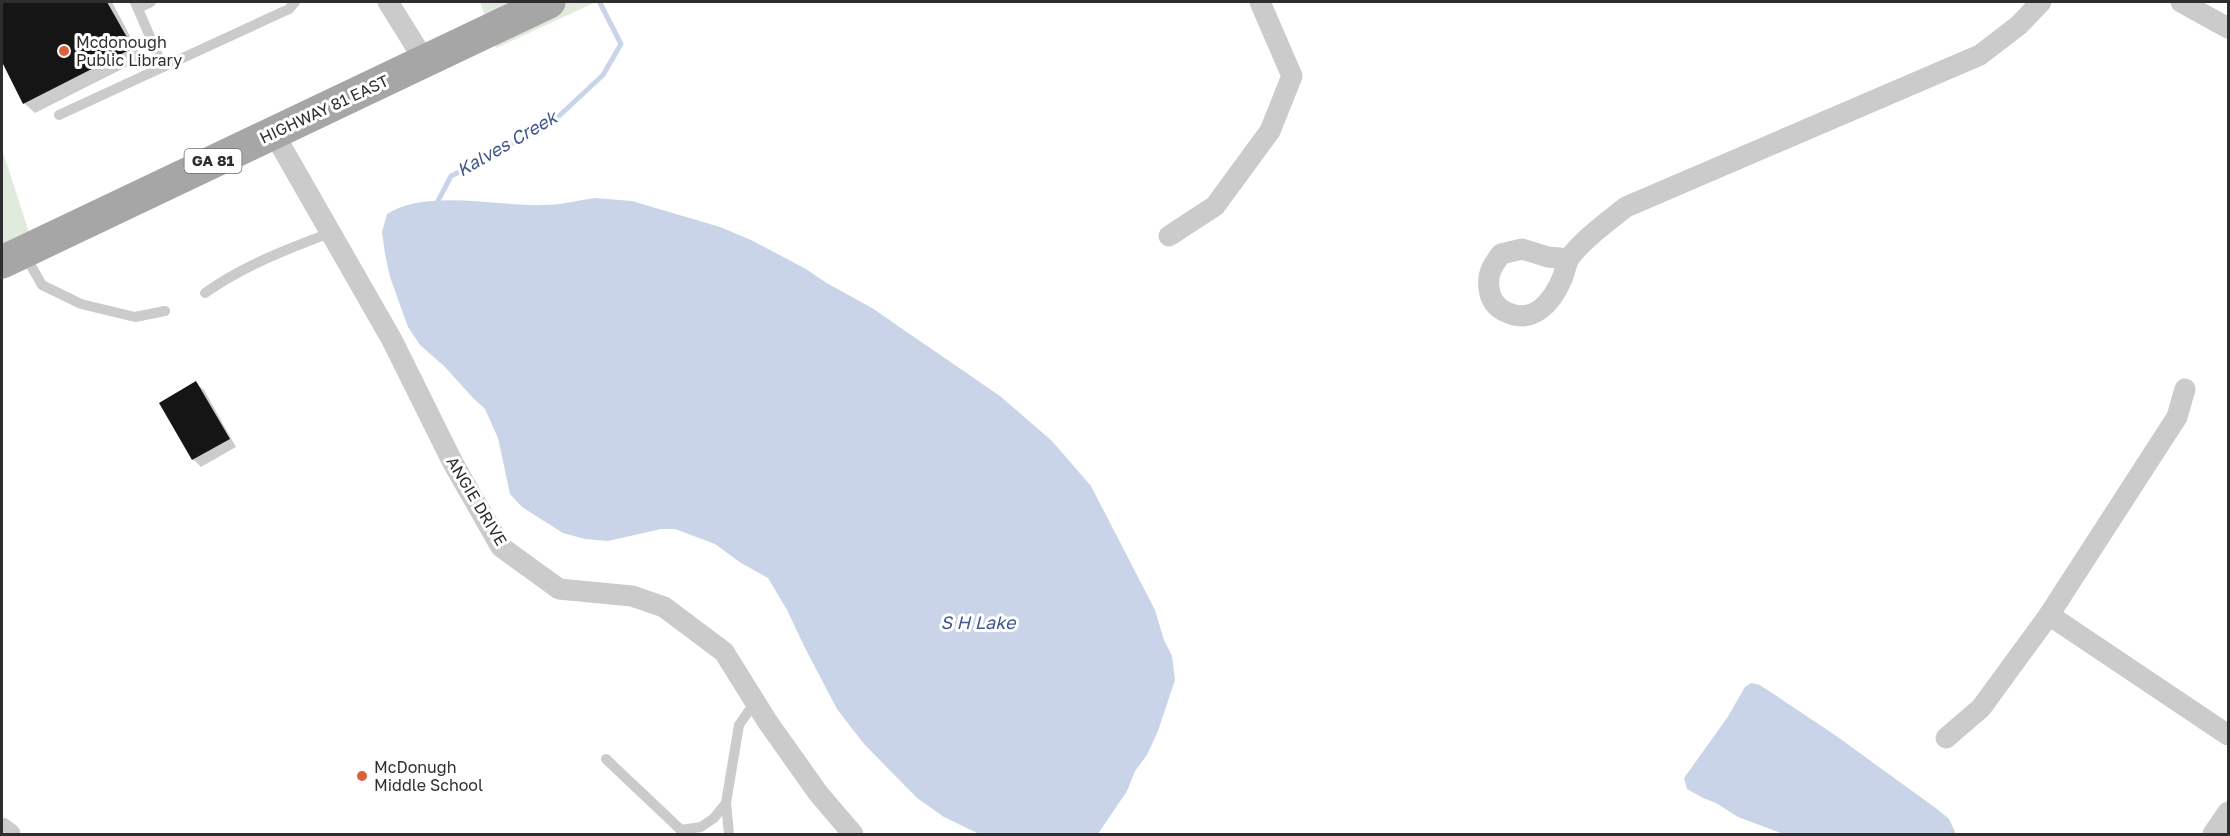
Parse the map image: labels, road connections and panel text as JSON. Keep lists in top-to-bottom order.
{
  "streets": {
    "main road": ["HIGHWAY 81 EAST", "GA 81"],
    "street": ["ANGIE DRIVE"]
  },
  "crossings": [
    ["HIGHWAY 81 EAST", "ANGIE DRIVE"]
  ],
  "water": ["Kalves Creek", "S H Lake"],
  "places": ["Mcdonough Public Library", "McDonugh Middle School"]
}
